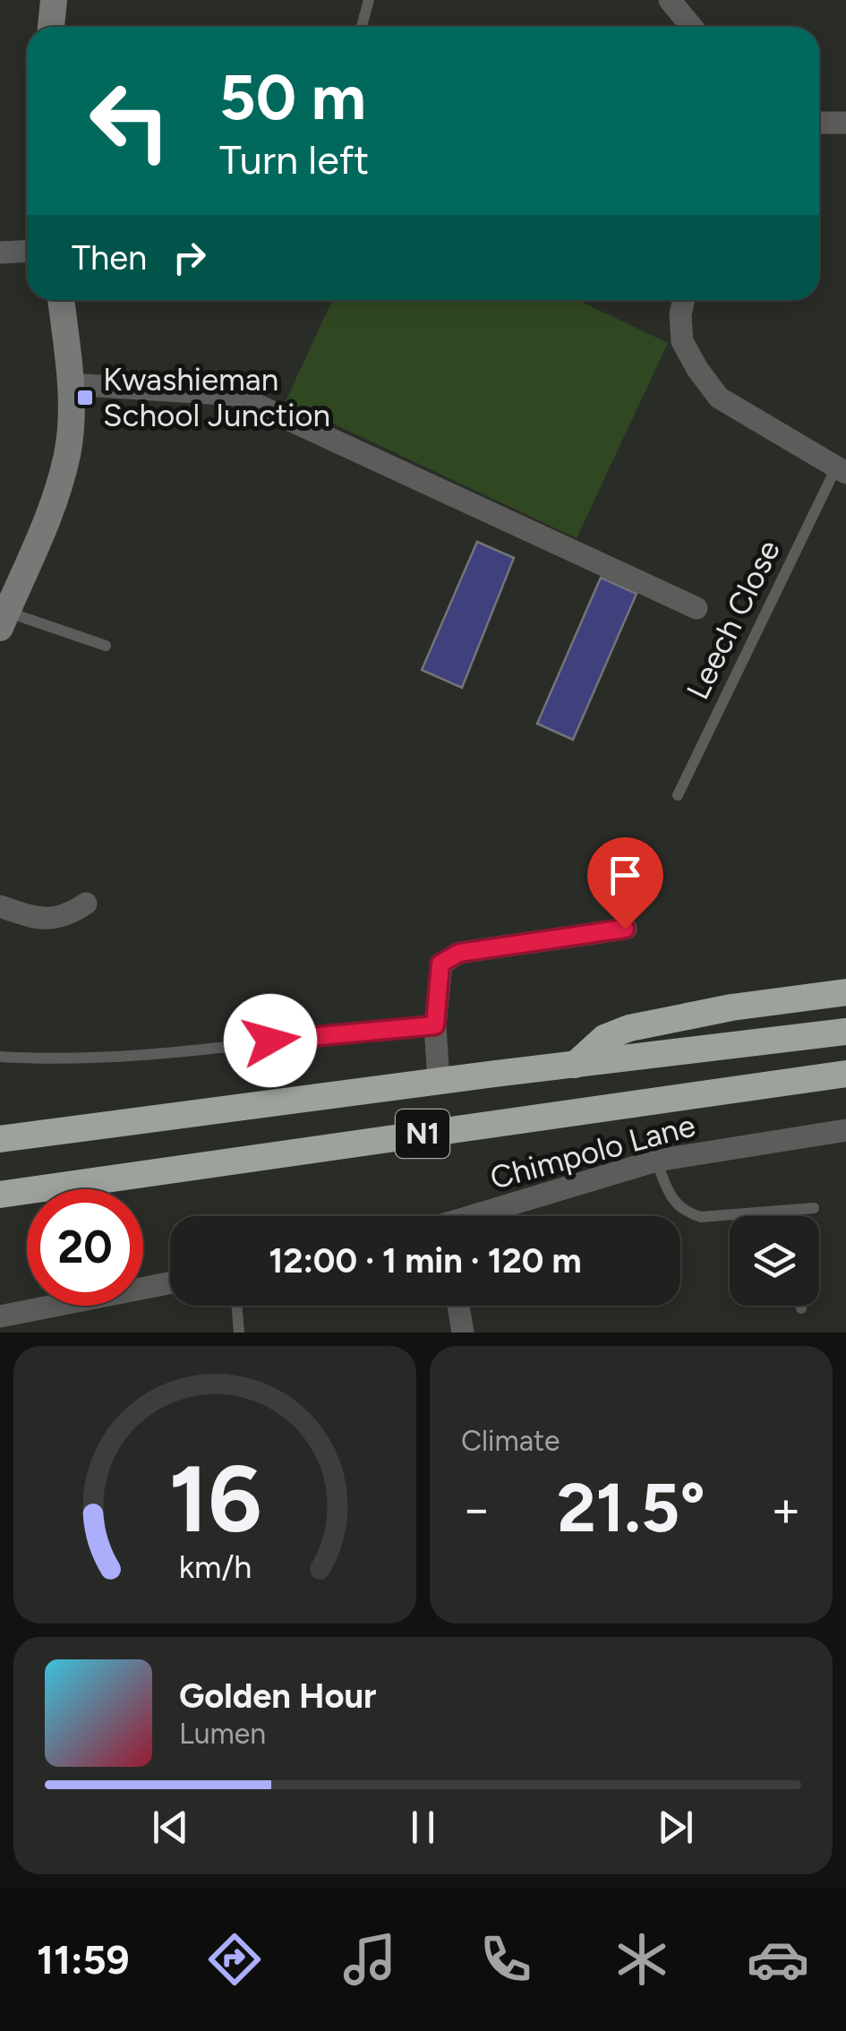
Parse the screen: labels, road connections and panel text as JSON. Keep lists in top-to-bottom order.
{
  "streets": {
    "highway": ["N1"],
    "street": ["Chimpolo Lane"],
    "lane": ["Leech Close"]
  },
  "places": {
    "transit": ["Kwashieman School Junction"]
  },
  "page": {
    "turn": ["50 m", "Turn left"],
    "then": "Then",
    "limit": "20",
    "trip": "12:00 · 1 min · 120 m",
    "tile": "Climate",
    "heat": ["−", "21.5°", "+"],
    "song": ["Golden Hour", "Lumen"],
    "tabs": "11:59",
    "gauge": ["16", "km/h"]
  }
}
